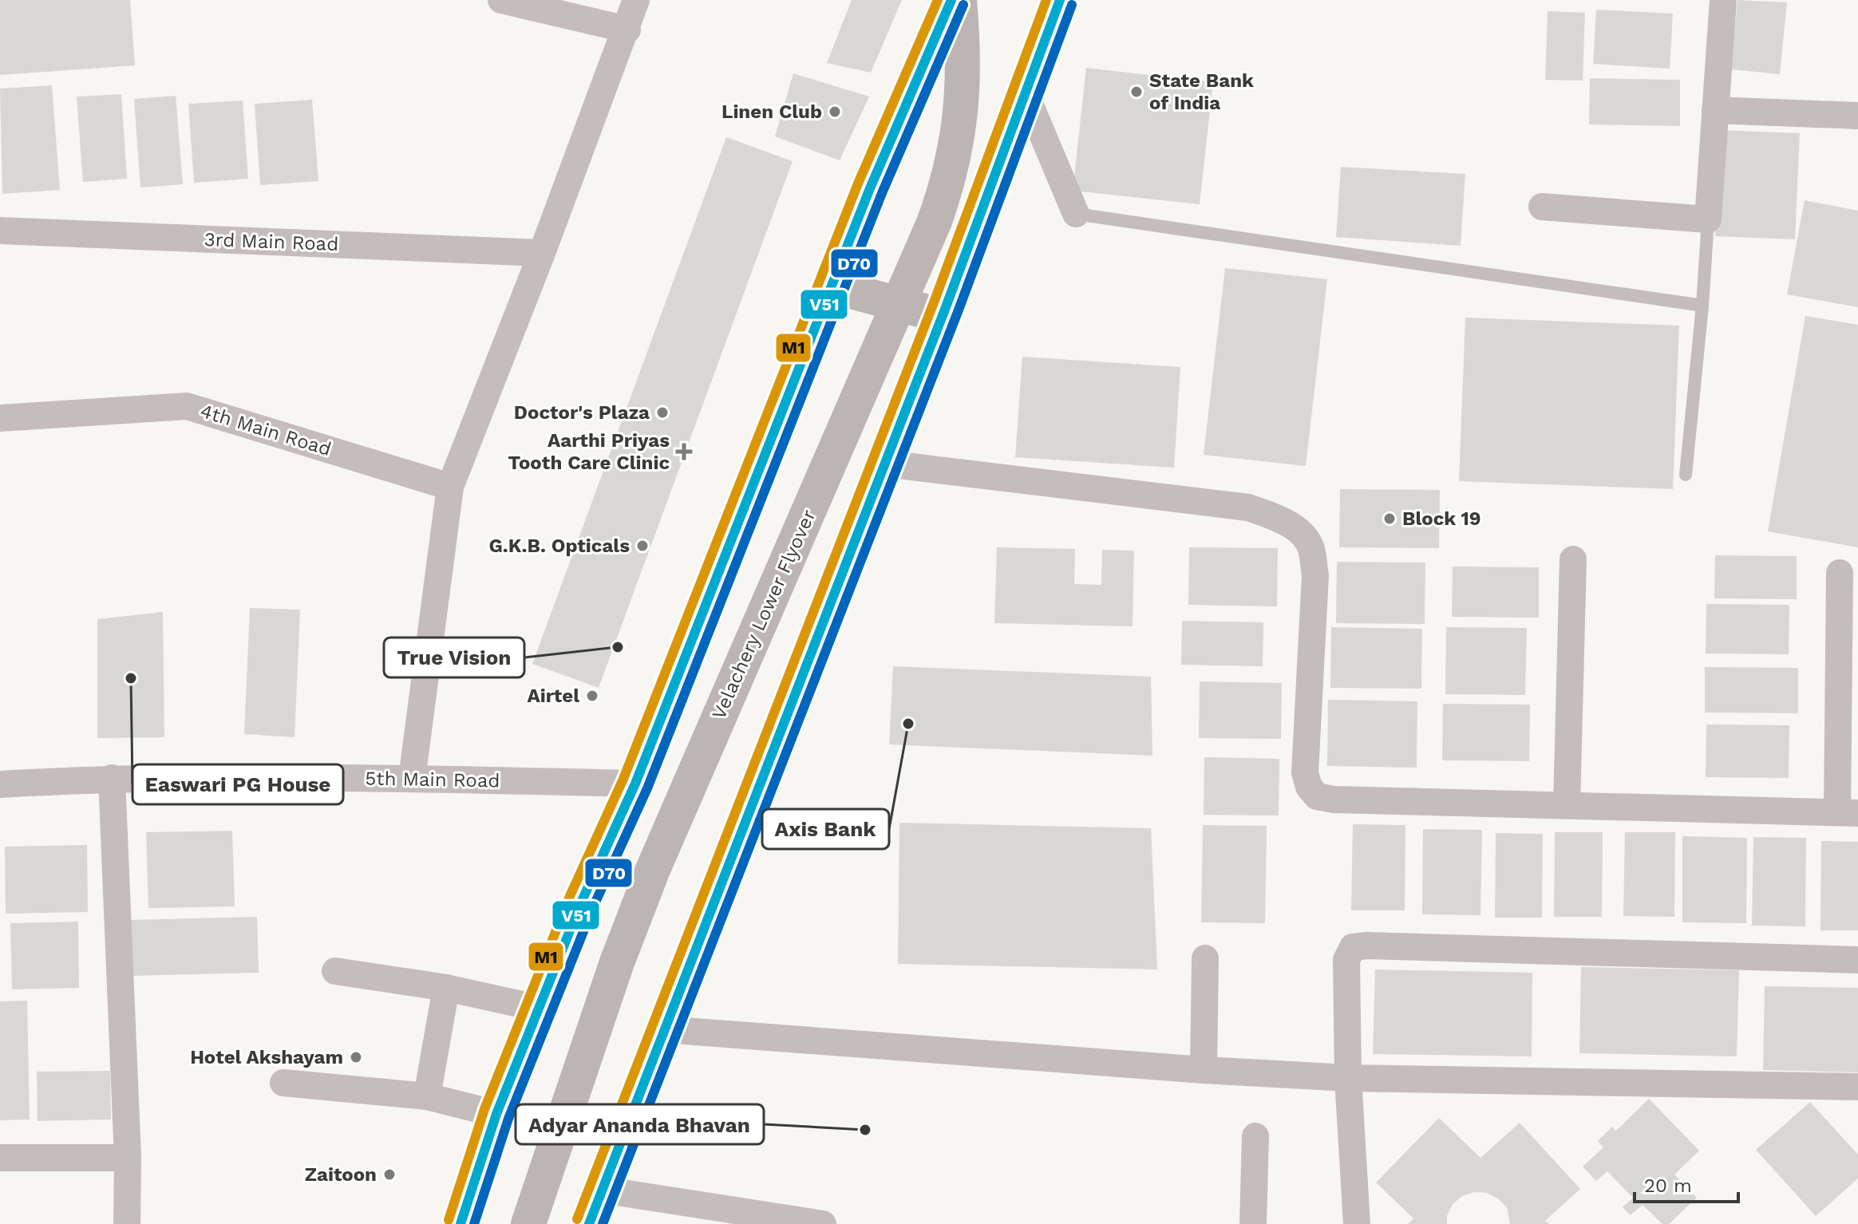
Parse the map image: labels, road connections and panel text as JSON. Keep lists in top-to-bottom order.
{
  "streets": {
    "main road": ["Velachery Lower Flyover"],
    "street": ["3rd Main Road", "4th Main Road", "5th Main Road"]
  },
  "places": {
    "other": [
      "State Bank of India",
      "Linen Club",
      "Doctor's Plaza",
      "Block 19",
      "G.K.B. Opticals",
      "True Vision",
      "Easwari PG House",
      "Airtel",
      "Axis Bank",
      "Hotel Akshayam",
      "Adyar Ananda Bhavan",
      "Zaitoon"
    ],
    "health": ["Aarthi Priyas Tooth Care Clinic"]
  },
  "lines": ["transit line V51", "transit line M1", "transit line D70"],
  "scale_bar": "20 m"
}
